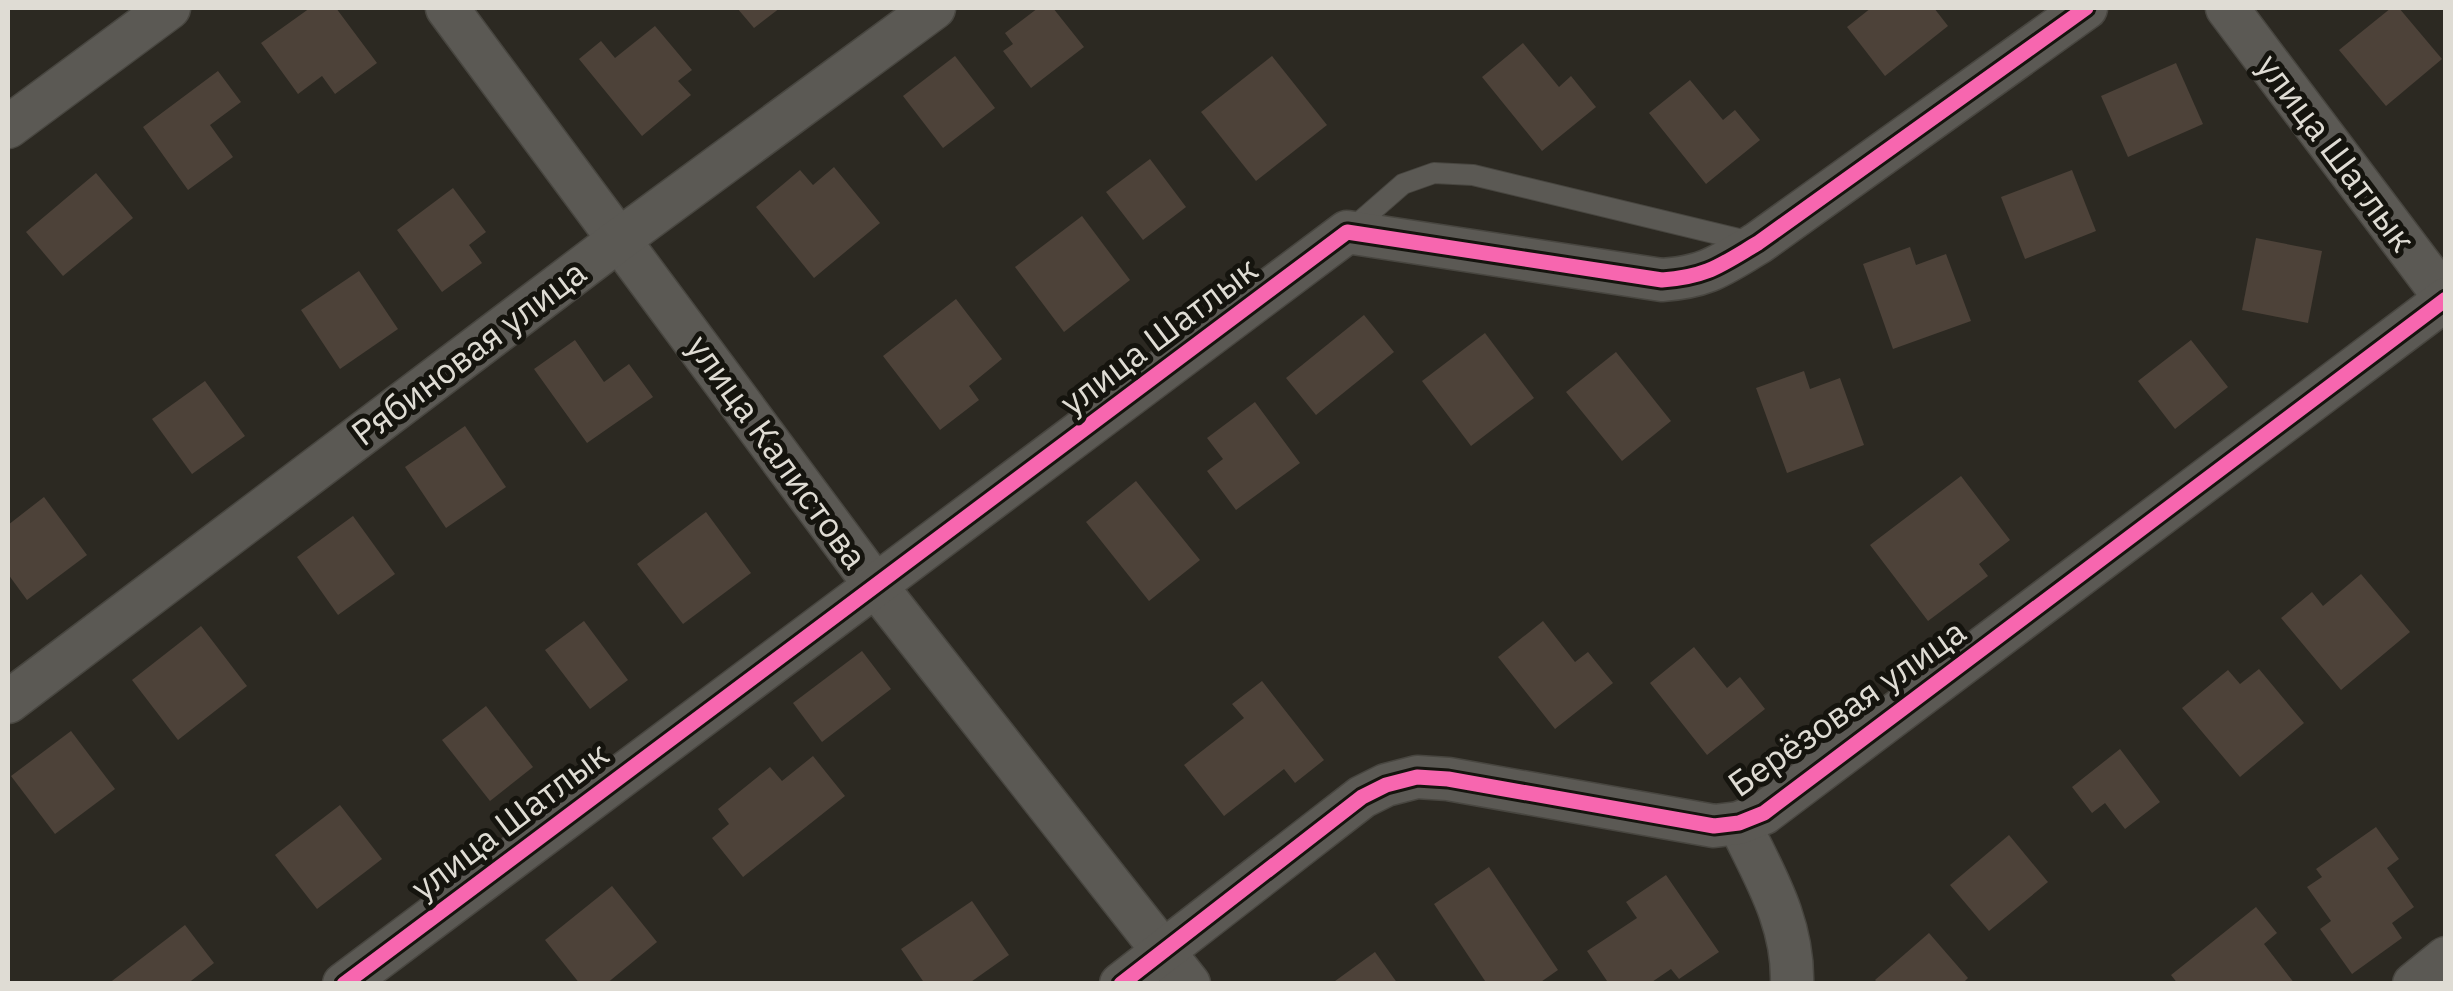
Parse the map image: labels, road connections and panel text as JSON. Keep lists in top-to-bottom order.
{
  "streets": {
    "street": [
      "улица Шатлык",
      "Рябиновая улица",
      "улица Калистова",
      "Берёзовая улица"
    ]
  },
  "crossings": [
    ["улица Шатлык", "улица Калистова"],
    ["улица Шатлык", "Берёзовая улица"],
    ["Рябиновая улица", "улица Калистова"],
    ["улица Калистова", "Берёзовая улица"]
  ]
}
